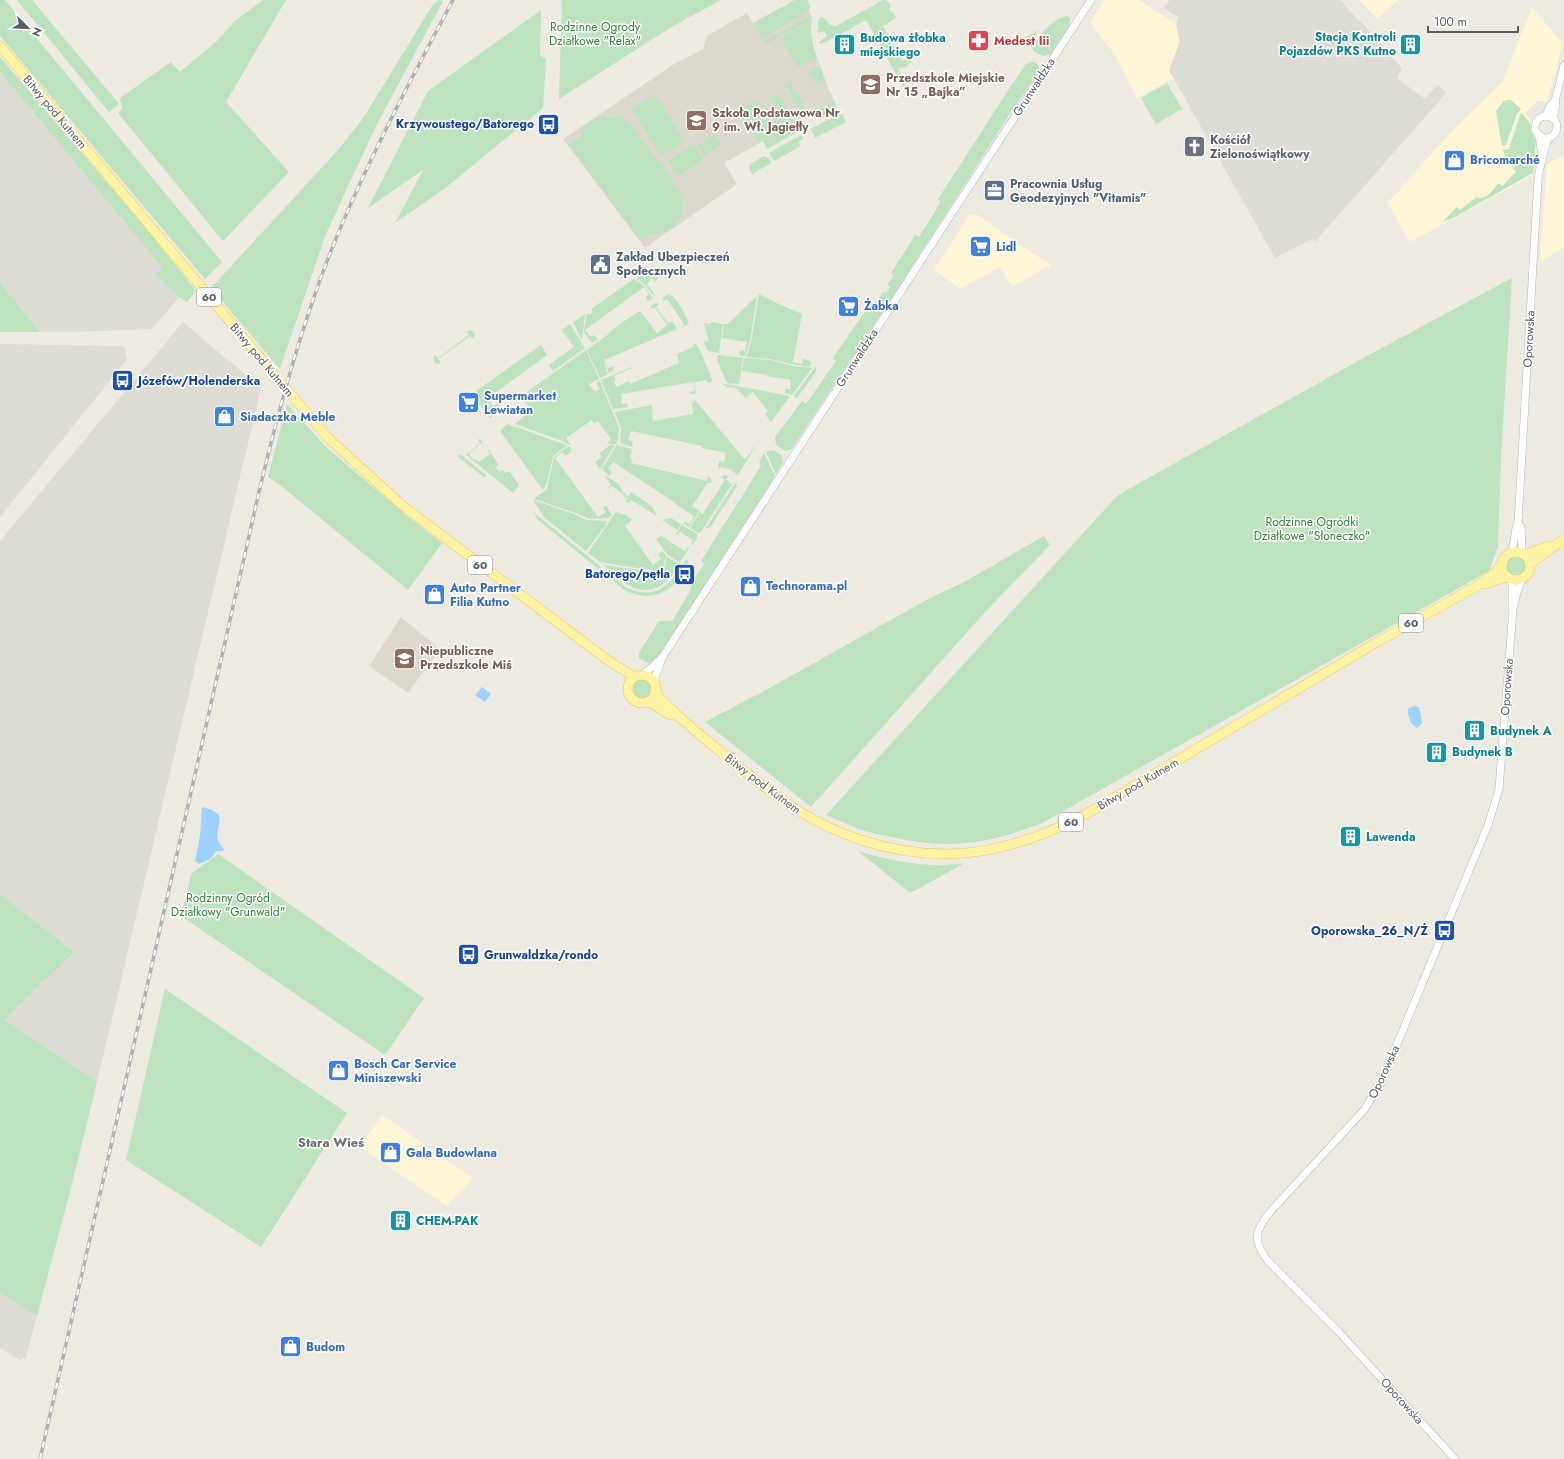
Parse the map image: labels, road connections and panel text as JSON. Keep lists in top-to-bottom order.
{
  "streets": {
    "main road": ["Bitwy pod Kutnem", "60"],
    "street": ["Grunwaldzka", "Oporowska"]
  },
  "crossings": [
    ["Grunwaldzka", "Bitwy pod Kutnem"],
    ["Grunwaldzka", "60"],
    ["Bitwy pod Kutnem", "60"],
    ["Bitwy pod Kutnem", "Oporowska"],
    ["60", "Oporowska"]
  ],
  "districts": ["Stara Wieś"],
  "parks": ["Rodzinne Ogrody Działkowe \"Relax\"", "Rodzinne Ogródki Działkowe \"Słoneczko\"", "Rodzinny Ogród Działkowy \"Grunwald\""],
  "places": {
    "pharmacy": ["Medest Iii"],
    "building": [
      "Stacja Kontroli Pojazdów PKS Kutno",
      "Budowa żłobka miejskiego",
      "Budynek A",
      "Budynek B",
      "Lawenda",
      "CHEM-PAK"
    ],
    "school or university": ["Przedszkole Miejskie Nr 15 „Bajka”", "Szkoła Podstawowa Nr 9 im. Wł. Jagiełły", "Niepubliczne Przedszkole Miś"],
    "bus stop": [
      "Krzywoustego/Batorego",
      "Józefów/Holenderska",
      "Batorego/pętla",
      "Oporowska_26_N/Ż",
      "Grunwaldzka/rondo"
    ],
    "church": ["Kościół Zielonoświątkowy"],
    "shop": [
      "Bricomarché",
      "Siadaczka Meble",
      "Technorama.pl",
      "Auto Partner Filia Kutno",
      "Bosch Car Service Miniszewski",
      "Gala Budowlana",
      "Budom"
    ],
    "office": ["Pracownia Usług Geodezyjnych \"Vitamis\""],
    "supermarket": ["Lidl", "Żabka", "Supermarket Lewiatan"],
    "public building": ["Zakład Ubezpieczeń Społecznych"]
  },
  "scale_bar": "100 m",
  "north": "bottom right"
}
